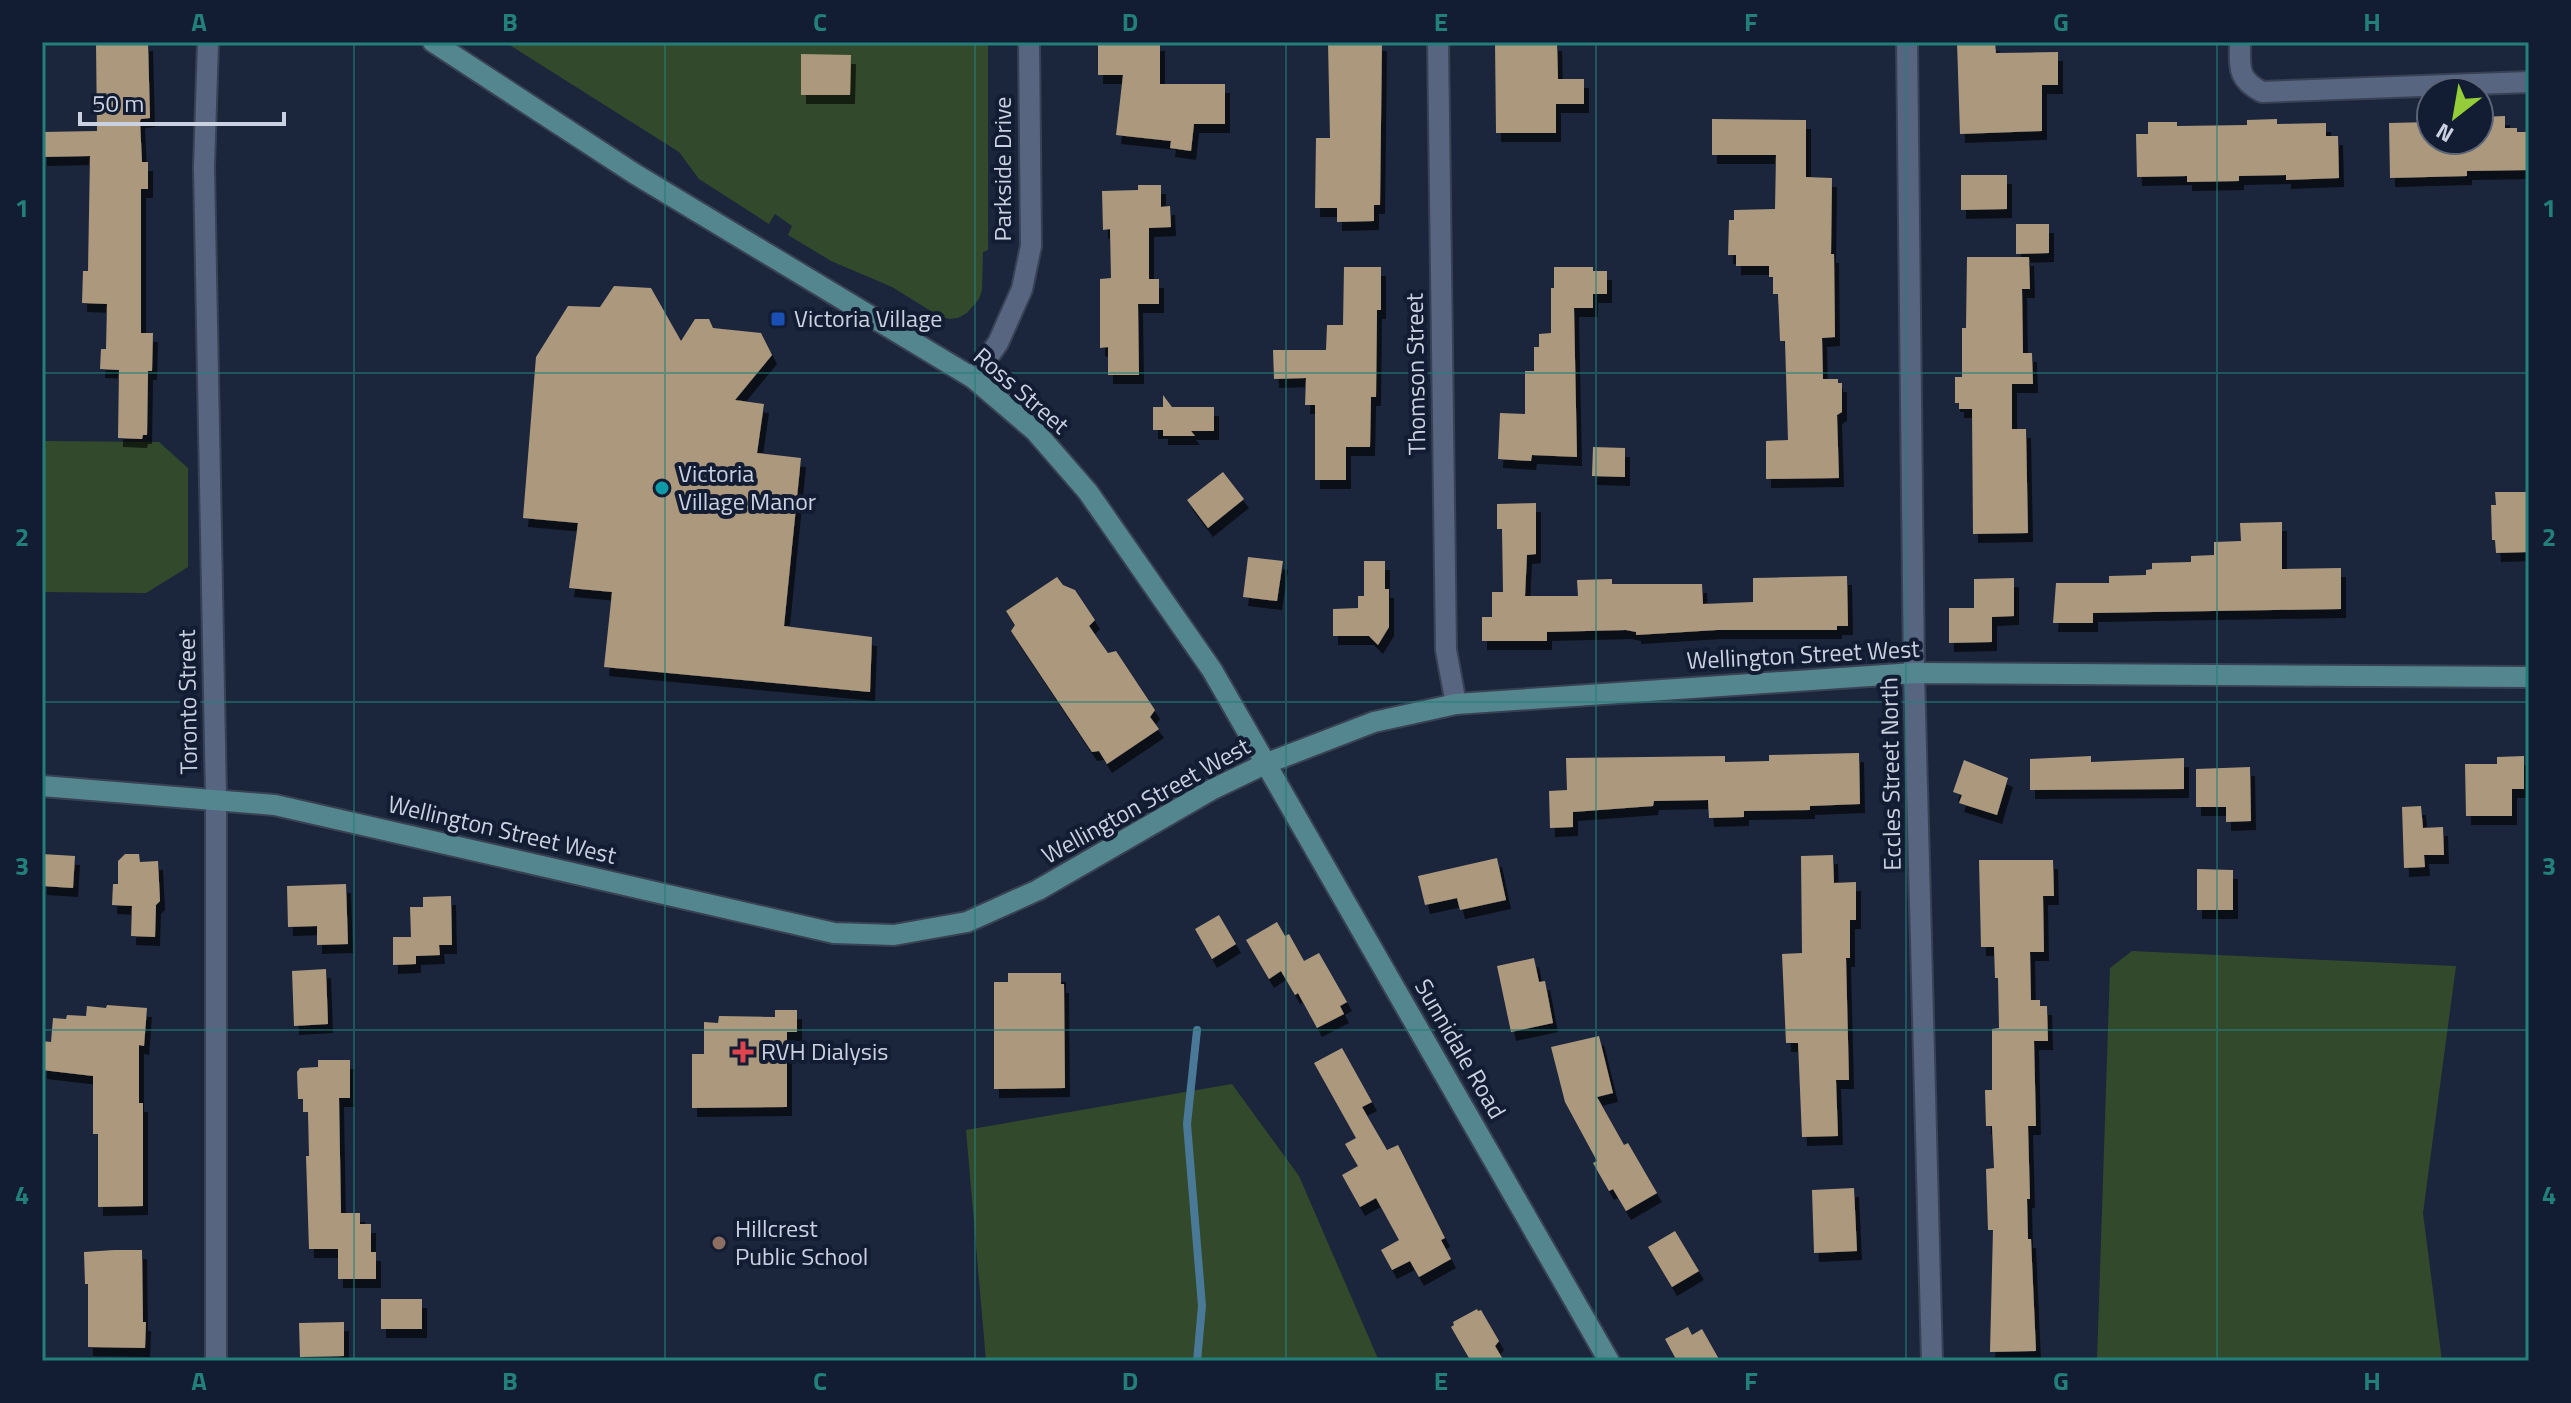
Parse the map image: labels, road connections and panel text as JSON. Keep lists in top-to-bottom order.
{
  "streets": {
    "street": [
      "Parkside Drive",
      "Thomson Street",
      "Ross Street",
      "Wellington Street West",
      "Toronto Street",
      "Eccles Street North",
      "Sunnidale Road"
    ]
  },
  "crossings": [
    ["Parkside Drive", "Ross Street"],
    ["Thomson Street", "Wellington Street West"],
    ["Ross Street", "Wellington Street West"],
    ["Ross Street", "Sunnidale Road"],
    ["Wellington Street West", "Toronto Street"],
    ["Wellington Street West", "Eccles Street North"],
    ["Wellington Street West", "Sunnidale Road"]
  ],
  "places": {
    "transit": ["Victoria Village"],
    "other": ["Victoria Village Manor", "Hillcrest Public School"],
    "health": ["RVH Dialysis"]
  },
  "scale_bar": "50 m",
  "north": "bottom left",
  "grid": {
    "columns": [
      "A",
      "B",
      "C",
      "D",
      "E",
      "F",
      "G",
      "H"
    ],
    "rows": [
      "1",
      "2",
      "3",
      "4"
    ]
  }
}
